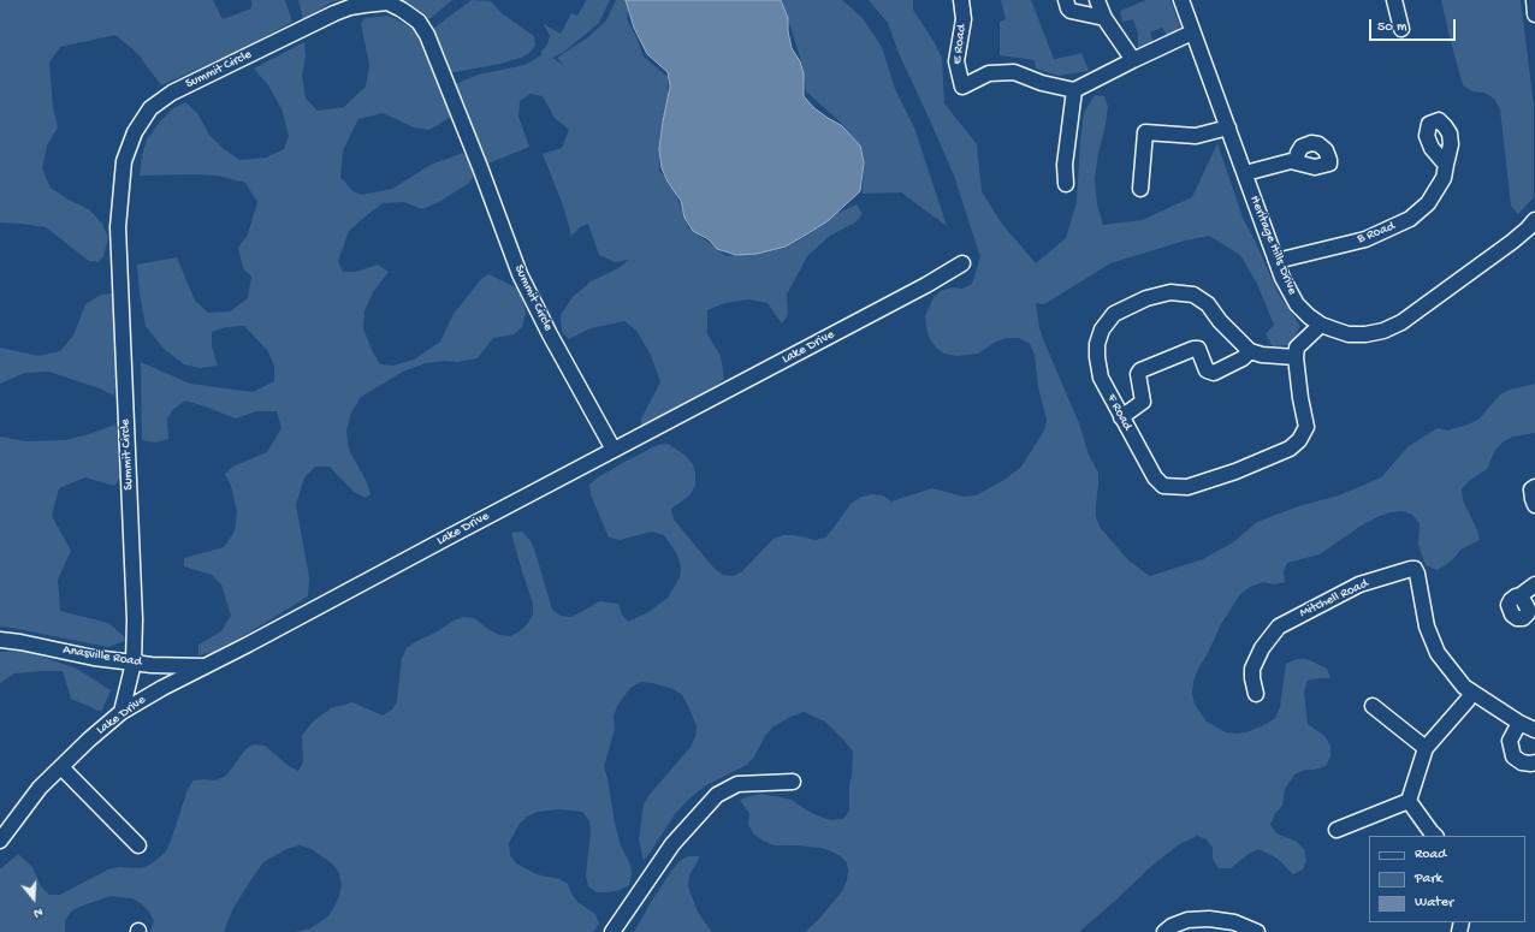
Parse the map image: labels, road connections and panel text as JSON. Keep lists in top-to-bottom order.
{
  "streets": {
    "street": [
      "E Road",
      "Summit Circle",
      "B Road",
      "Heritage Hills Drive",
      "Lake Drive",
      "F Road",
      "Mitchell Road",
      "Anasville Road"
    ]
  },
  "crossings": [
    ["Summit Circle", "Lake Drive"],
    ["Summit Circle", "Anasville Road"],
    ["B Road", "Heritage Hills Drive"],
    ["Lake Drive", "Anasville Road"]
  ],
  "legend": ["Road", "Park", "Water"],
  "scale_bar": "50 m",
  "north": "bottom"
}
